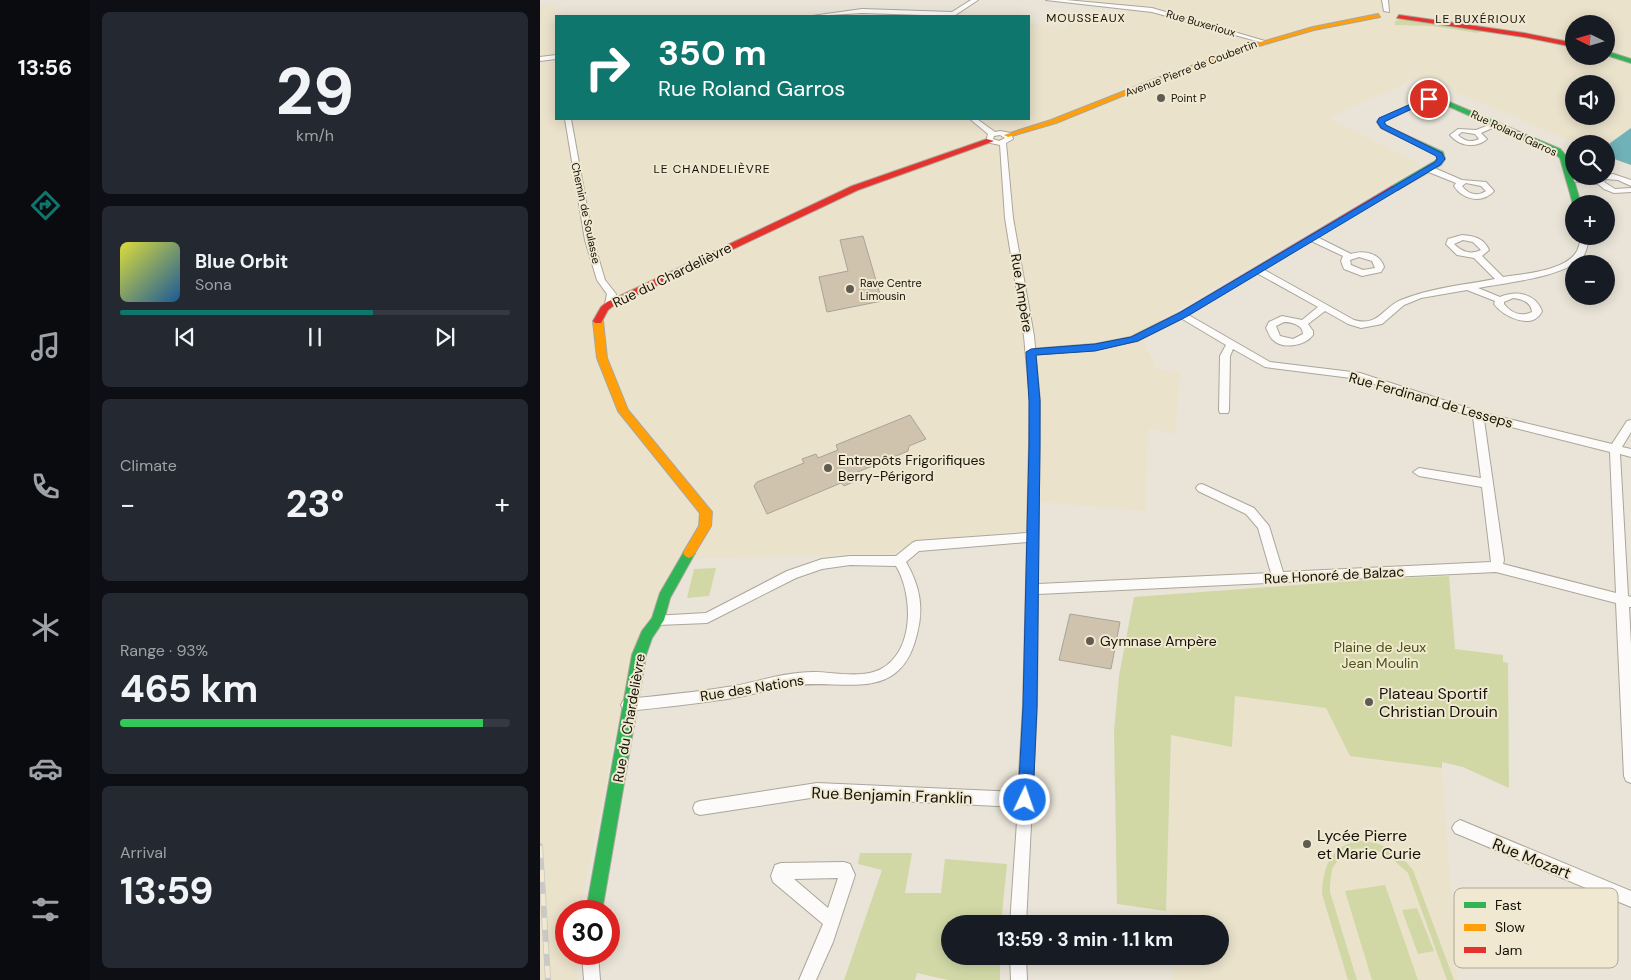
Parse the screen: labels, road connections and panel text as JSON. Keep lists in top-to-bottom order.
{
  "streets": {
    "street": [
      "Rue Buxerioux",
      "Avenue Pierre de Coubertin",
      "Rue Roland Garros",
      "Chemin de Soulasse",
      "Rue du Chardelièvre",
      "Rue Ampère",
      "Rue Ferdinand de Lesseps",
      "Rue Honoré de Balzac",
      "Rue des Nations",
      "Rue Benjamin Franklin",
      "Rue Mozart"
    ]
  },
  "crossings": [
    ["Rue Buxerioux", "Avenue Pierre de Coubertin"],
    ["Avenue Pierre de Coubertin", "Rue Ampère"],
    ["Chemin de Soulasse", "Rue du Chardelièvre"],
    ["Rue du Chardelièvre", "Rue des Nations"],
    ["Rue Ampère", "Rue Honoré de Balzac"],
    ["Rue Ampère", "Rue Benjamin Franklin"]
  ],
  "districts": ["MOUSSEAUX", "LE BUXÉRIOUX", "LE CHANDELIÈVRE"],
  "parks": ["Plaine de Jeux Jean Moulin"],
  "places": [
    "Point P",
    "Rave Centre Limousin",
    "Entrepôts Frigorifiques Berry-Périgord",
    "Gymnase Ampère",
    "Plateau Sportif Christian Drouin",
    "Lycée Pierre et Marie Curie"
  ],
  "legend": ["Fast", "Slow", "Jam"],
  "north": "left",
  "page": {
    "tabs": "13:56",
    "tile": [
      ["29", "km/h"],
      "Climate",
      ["Range · 93%", "465 km"],
      ["Arrival", "13:59"]
    ],
    "map_buttons": ["+", "−"],
    "turn": ["350 m", "Rue Roland Garros"],
    "song": ["Blue Orbit", "Sona"],
    "heat": ["−", "23°", "+"],
    "limit": "30",
    "trip": "13:59 · 3 min · 1.1 km"
  }
}
